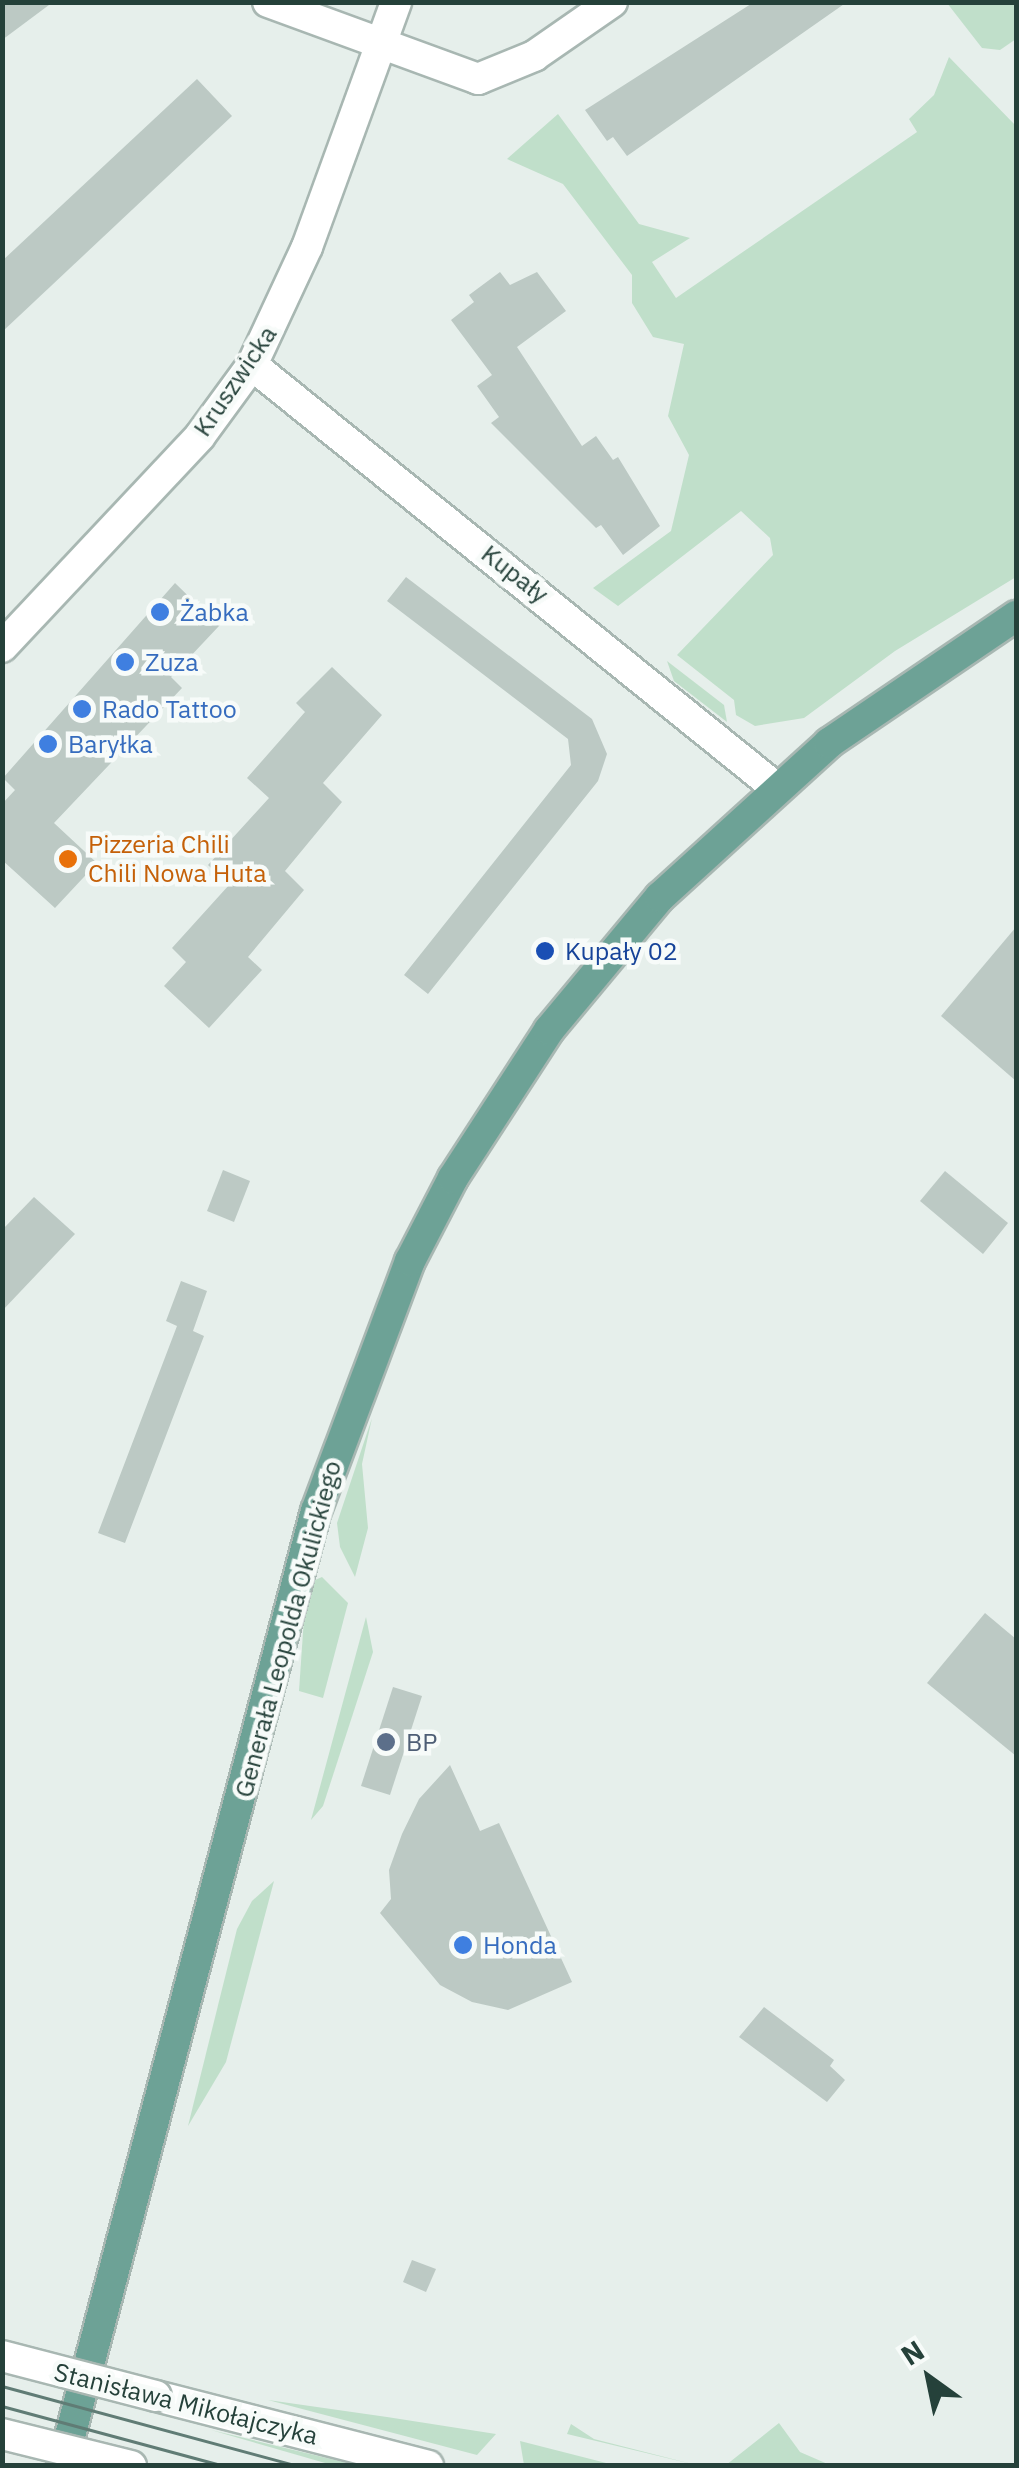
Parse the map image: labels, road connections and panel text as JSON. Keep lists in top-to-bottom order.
{
  "streets": {
    "main road": ["Generała Leopolda Okulickiego"],
    "street": ["Kruszwicka", "Kupały", "Stanisława Mikołajczyka"]
  },
  "crossings": [
    ["Kruszwicka", "Kupały"],
    ["Kupały", "Generała Leopolda Okulickiego"]
  ],
  "places": [
    "Żabka",
    "Zuza",
    "Rado Tattoo",
    "Baryłka",
    "Pizzeria Chili Chili Nowa Huta",
    "Kupały 02",
    "BP",
    "Honda"
  ],
  "north": "top left"
}
